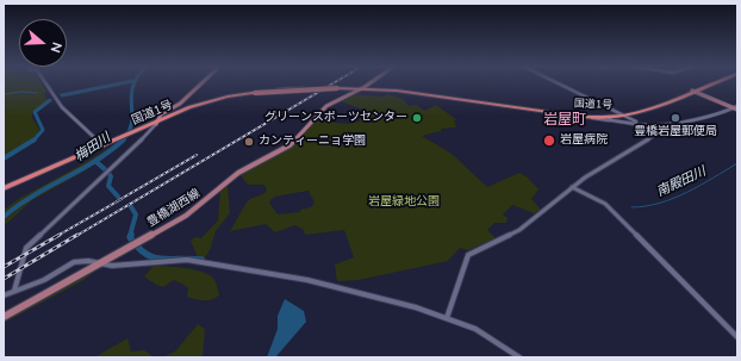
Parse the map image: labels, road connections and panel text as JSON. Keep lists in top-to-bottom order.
{
  "streets": {
    "highway": ["国道1号"],
    "main road": ["豊橋湖西線"]
  },
  "crossings": [
    ["国道1号", "豊橋湖西線"]
  ],
  "districts": ["岩屋町"],
  "water": ["梅田川", "南殿田川"],
  "parks": ["岩屋緑地公園"],
  "places": [
    "グリーンスポーツセンター",
    "豊橋岩屋郵便局",
    "岩屋病院",
    "カンティーニョ学園"
  ],
  "north": "right"
}
